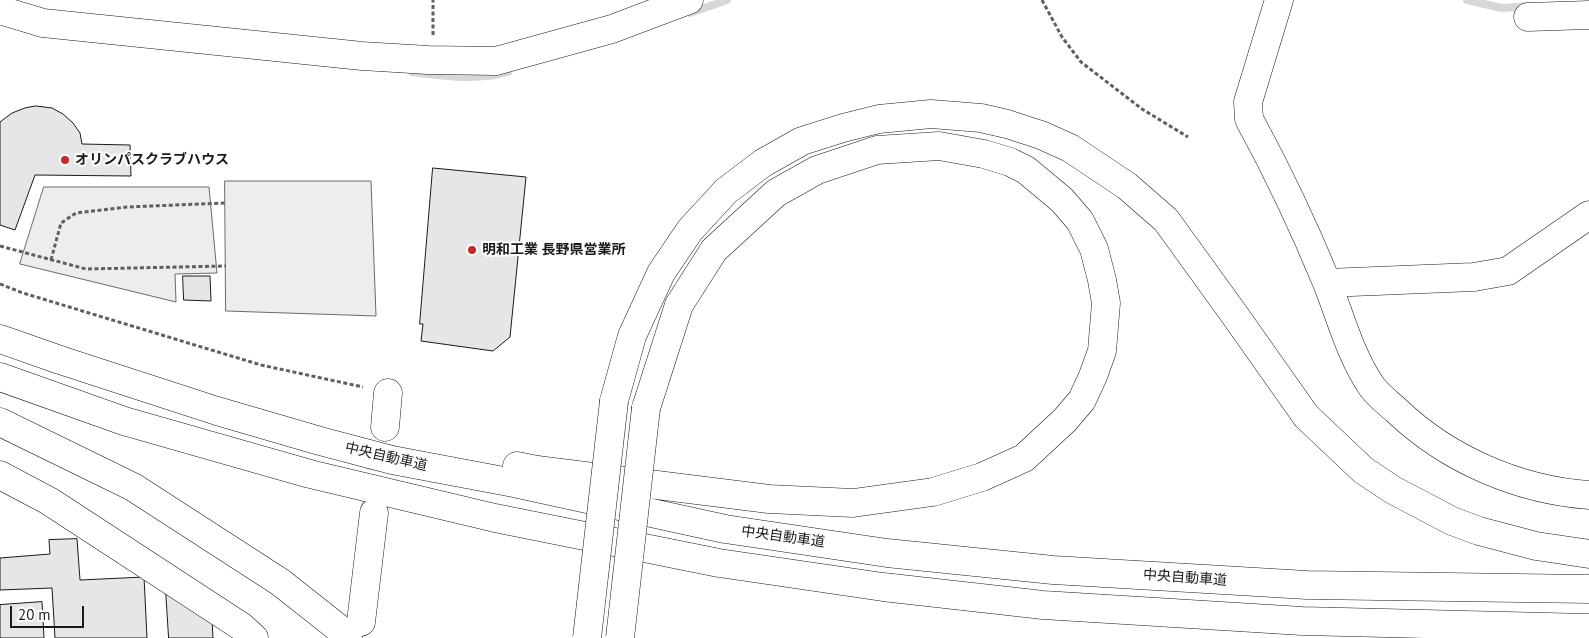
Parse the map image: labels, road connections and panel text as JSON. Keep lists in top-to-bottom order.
{
  "streets": {
    "main road": ["中央自動車道"]
  },
  "places": ["オリンパスクラブハウス", "明和工業 長野県営業所"],
  "scale_bar": "20 m"
}
